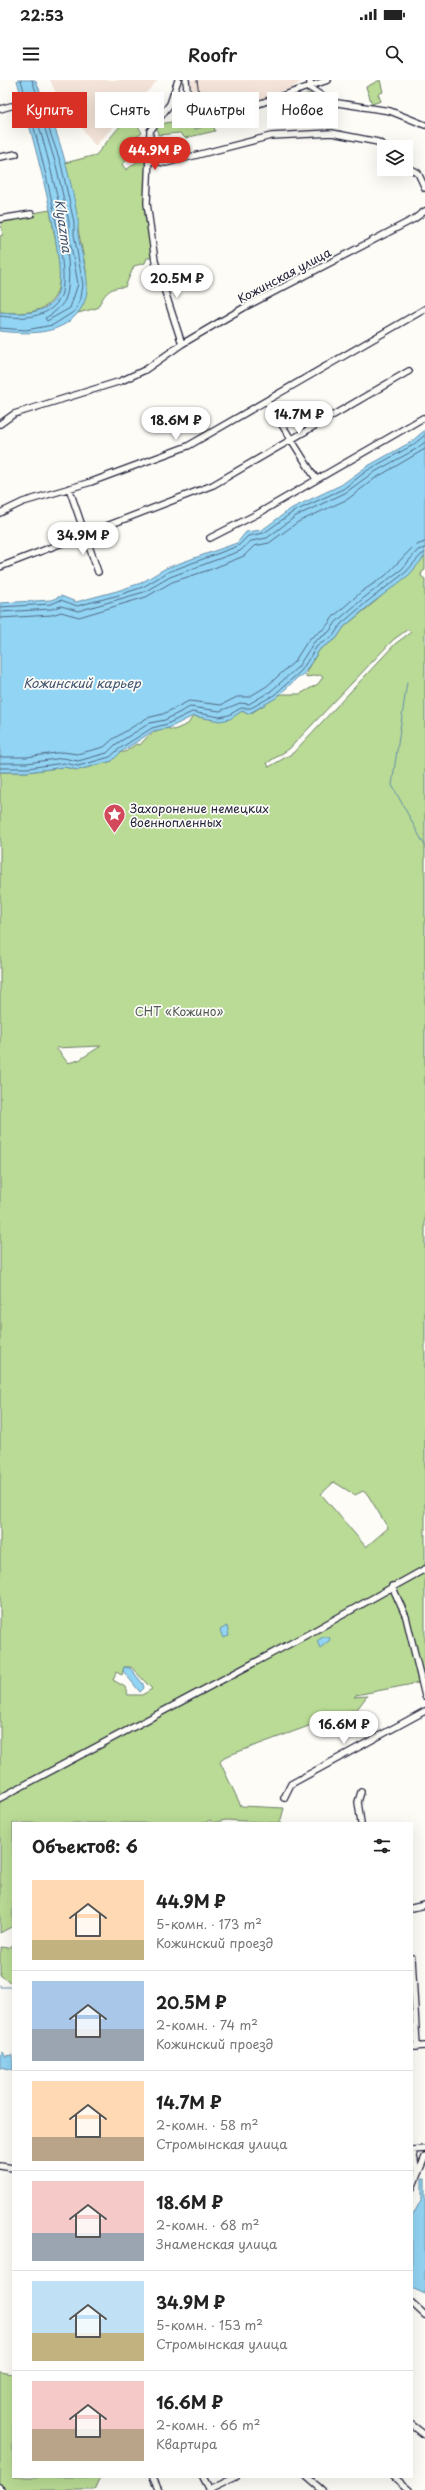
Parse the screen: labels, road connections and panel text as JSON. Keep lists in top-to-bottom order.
{
  "streets": {
    "street": ["Кожинская улица"]
  },
  "water": ["Klyazma", "Кожинский карьер"],
  "parks": ["СНТ «Кожино»"],
  "places": {
    "place": ["Захоронение немецких военнопленных"]
  },
  "page": {
    "status": "22:53",
    "header": "Roofr",
    "chip": [
      "Купить",
      "Снять",
      "Фильтры",
      "Новое"
    ],
    "price": [
      "44.9M ₽",
      "20.5M ₽",
      "14.7M ₽",
      "18.6M ₽",
      "34.9M ₽",
      "16.6M ₽"
    ],
    "heading": "Объектов: 6",
    "list": [
      {
        "name": "44.9M ₽",
        "note": "5-комн. · 173 m² · Кожинский проезд"
      },
      {
        "name": "20.5M ₽",
        "note": "2-комн. · 74 m² · Кожинский проезд"
      },
      {
        "name": "14.7M ₽",
        "note": "2-комн. · 58 m² · Стромынская улица"
      },
      {
        "name": "18.6M ₽",
        "note": "2-комн. · 68 m² · Знаменская улица"
      },
      {
        "name": "34.9M ₽",
        "note": "5-комн. · 153 m² · Стромынская улица"
      },
      {
        "name": "16.6M ₽",
        "note": "2-комн. · 66 m² · Квартира"
      }
    ]
  }
}
